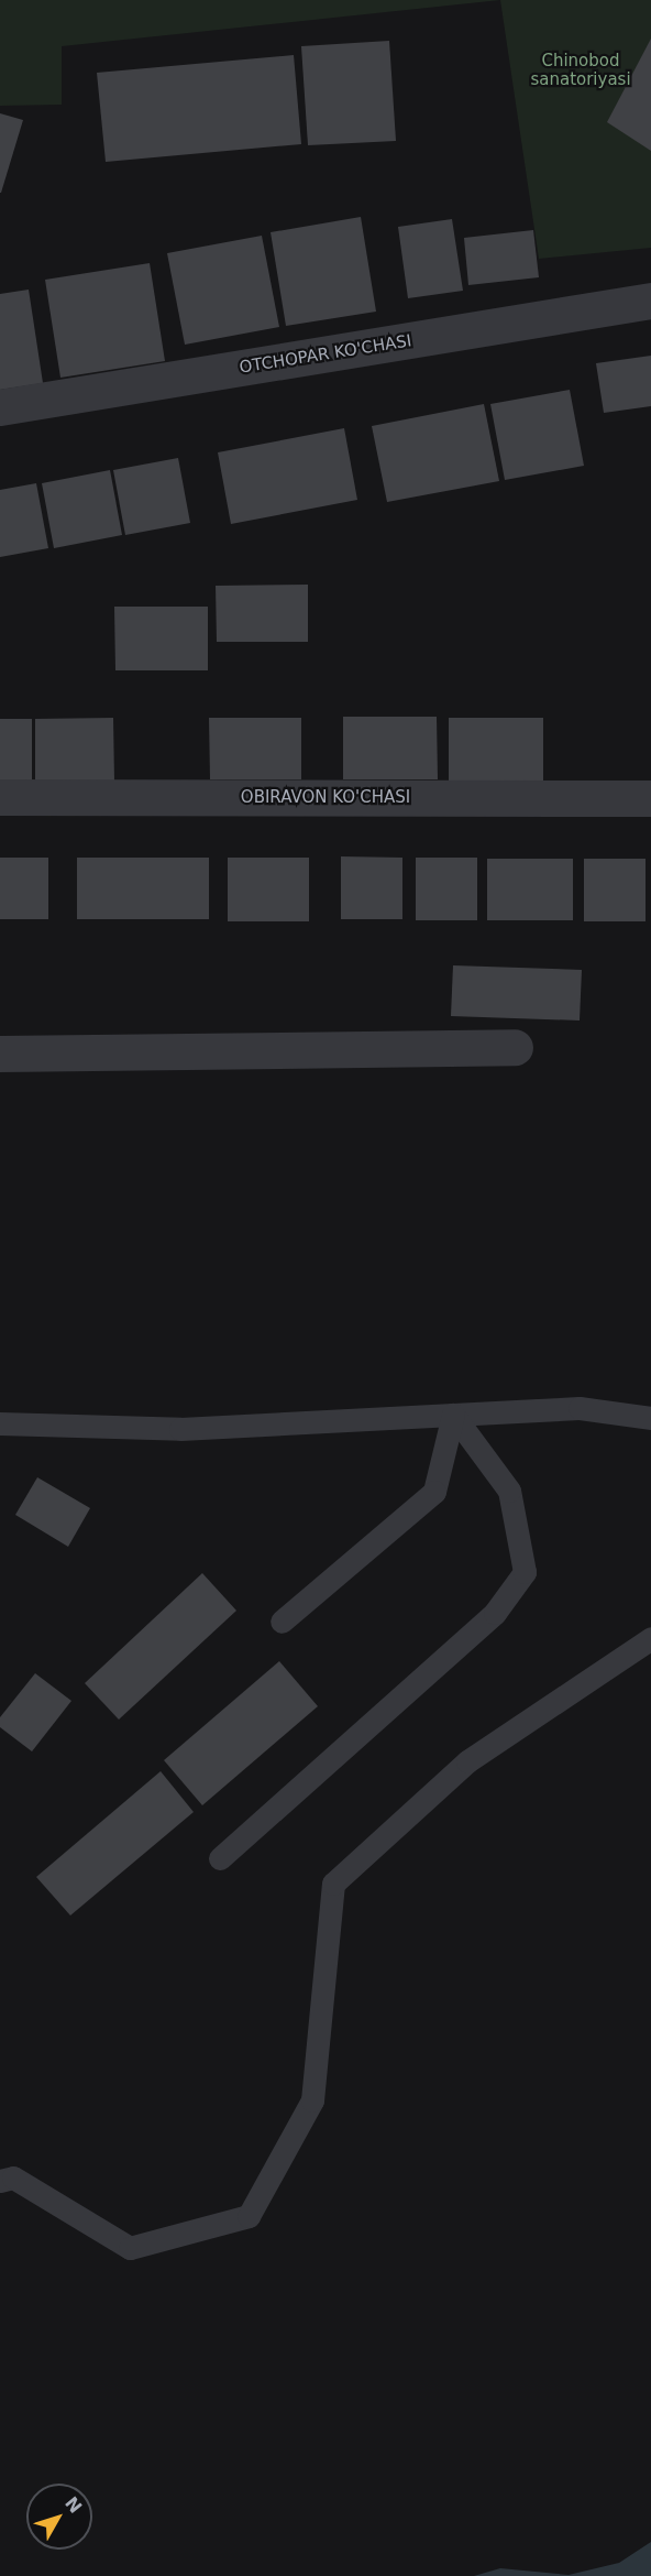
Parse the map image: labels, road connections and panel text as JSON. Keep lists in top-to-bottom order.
{
  "streets": {
    "street": ["OTCHOPAR KO'CHASI", "OBIRAVON KO'CHASI"]
  },
  "parks": ["Chinobod sanatoriyasi"],
  "north": "top right"
}
